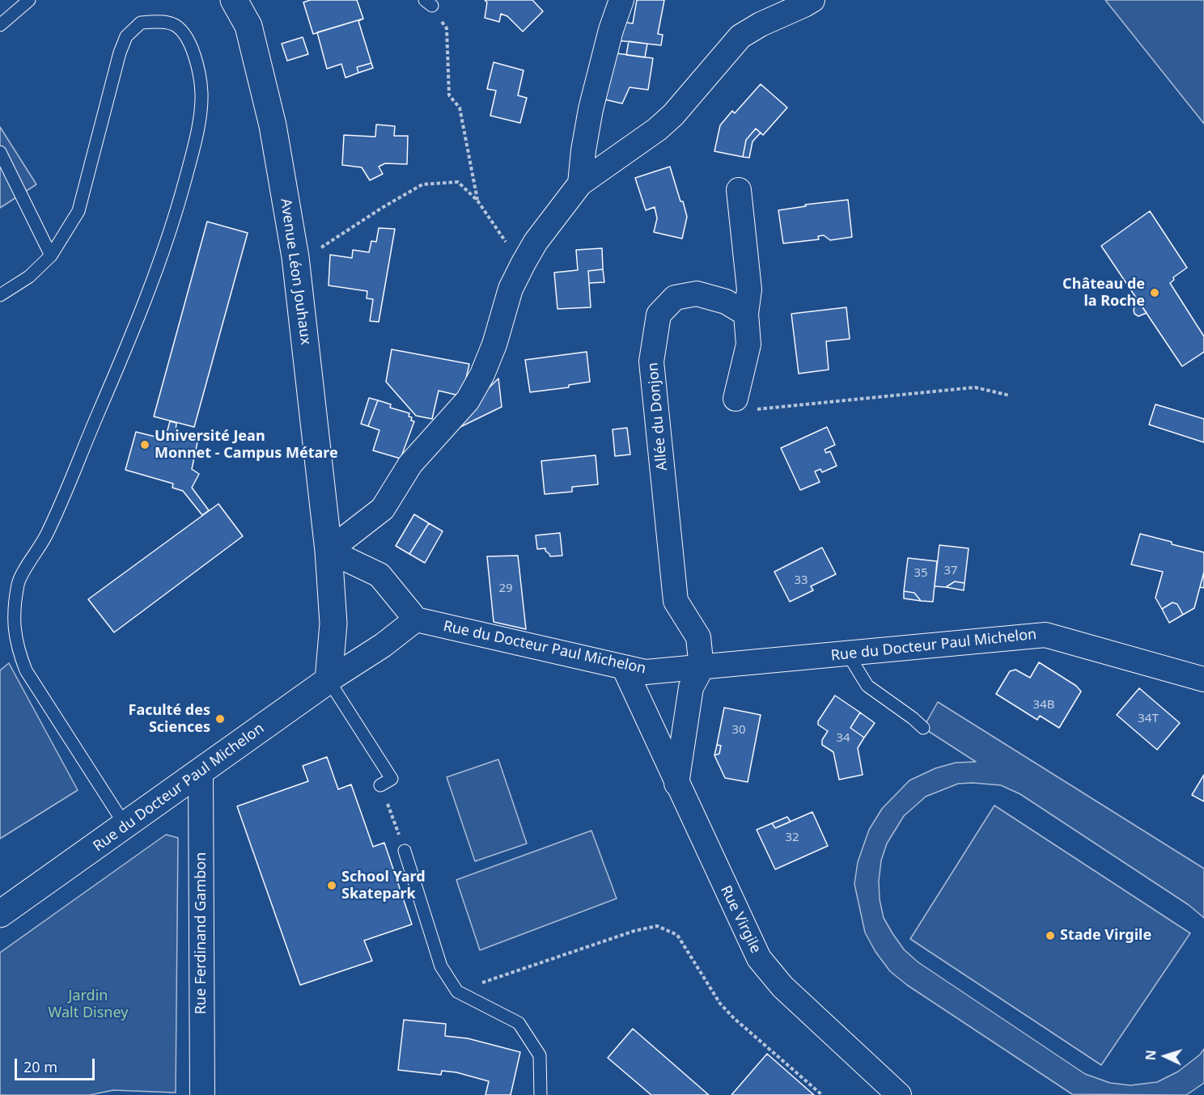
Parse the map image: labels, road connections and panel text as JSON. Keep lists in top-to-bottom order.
{
  "streets": {
    "street": [
      "Avenue Léon Jouhaux",
      "Allée du Donjon",
      "Rue du Docteur Paul Michelon",
      "Rue Virgile",
      "Rue Ferdinand Gambon"
    ]
  },
  "crossings": [
    ["Avenue Léon Jouhaux", "Rue du Docteur Paul Michelon"],
    ["Allée du Donjon", "Rue du Docteur Paul Michelon"],
    ["Rue du Docteur Paul Michelon", "Rue Virgile"],
    ["Rue du Docteur Paul Michelon", "Rue Ferdinand Gambon"]
  ],
  "parks": ["Jardin Walt Disney"],
  "places": [
    "Château de la Roche",
    "Université Jean Monnet - Campus Métare",
    "Faculté des Sciences",
    "School Yard Skatepark",
    "Stade Virgile"
  ],
  "house_numbers": [
    "37",
    "35",
    "33",
    "29",
    "34B",
    "34T",
    "30",
    "34",
    "32"
  ],
  "scale_bar": "20 m",
  "north": "left"
}
